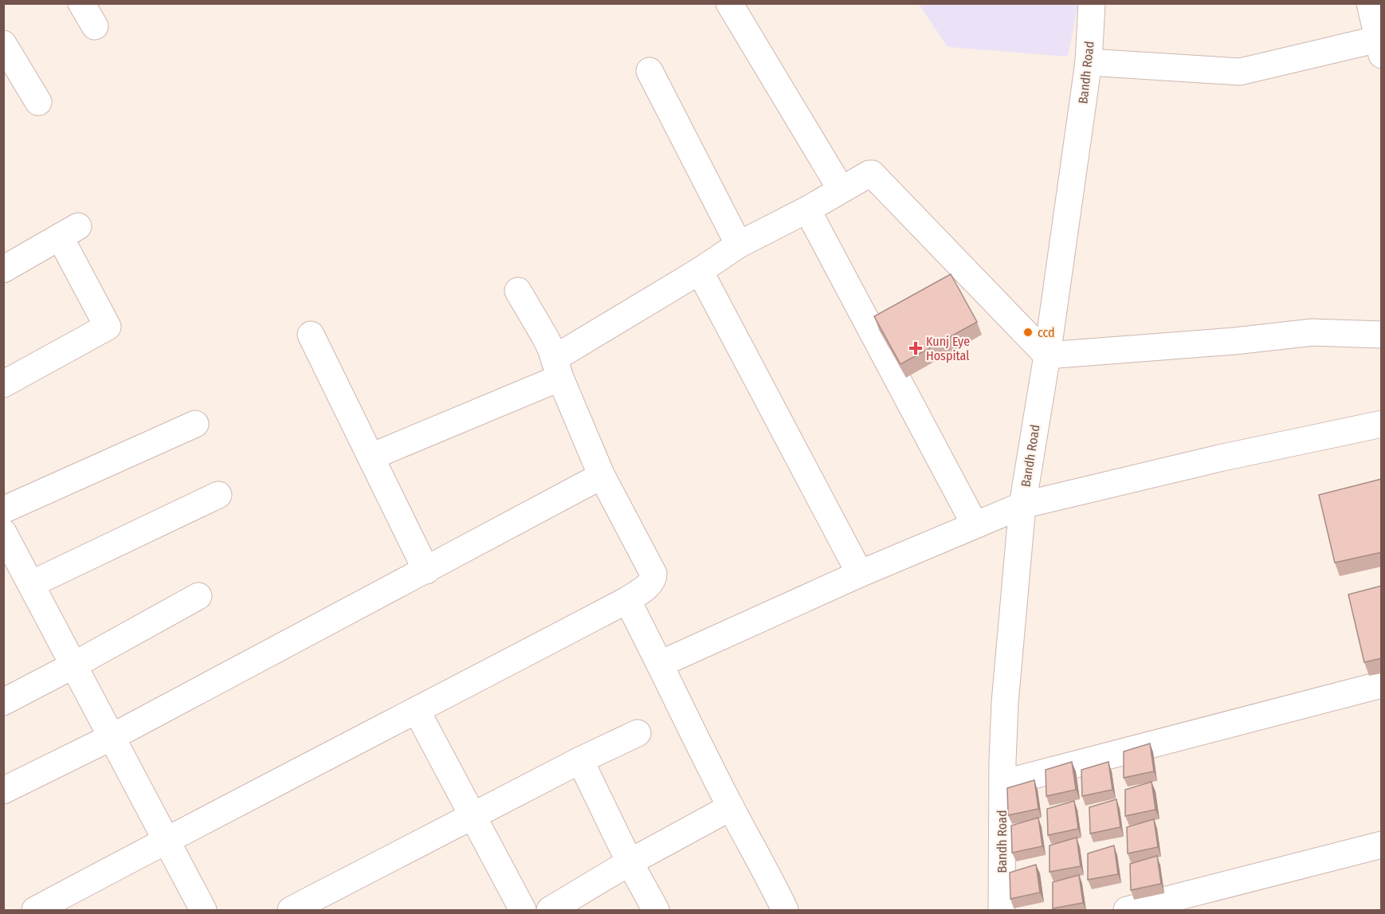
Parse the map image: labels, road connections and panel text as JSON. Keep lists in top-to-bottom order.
{
  "streets": {
    "street": ["Bandh Road"]
  },
  "places": {
    "other": ["ccd"],
    "health": ["Kunj Eye Hospital"]
  }
}
